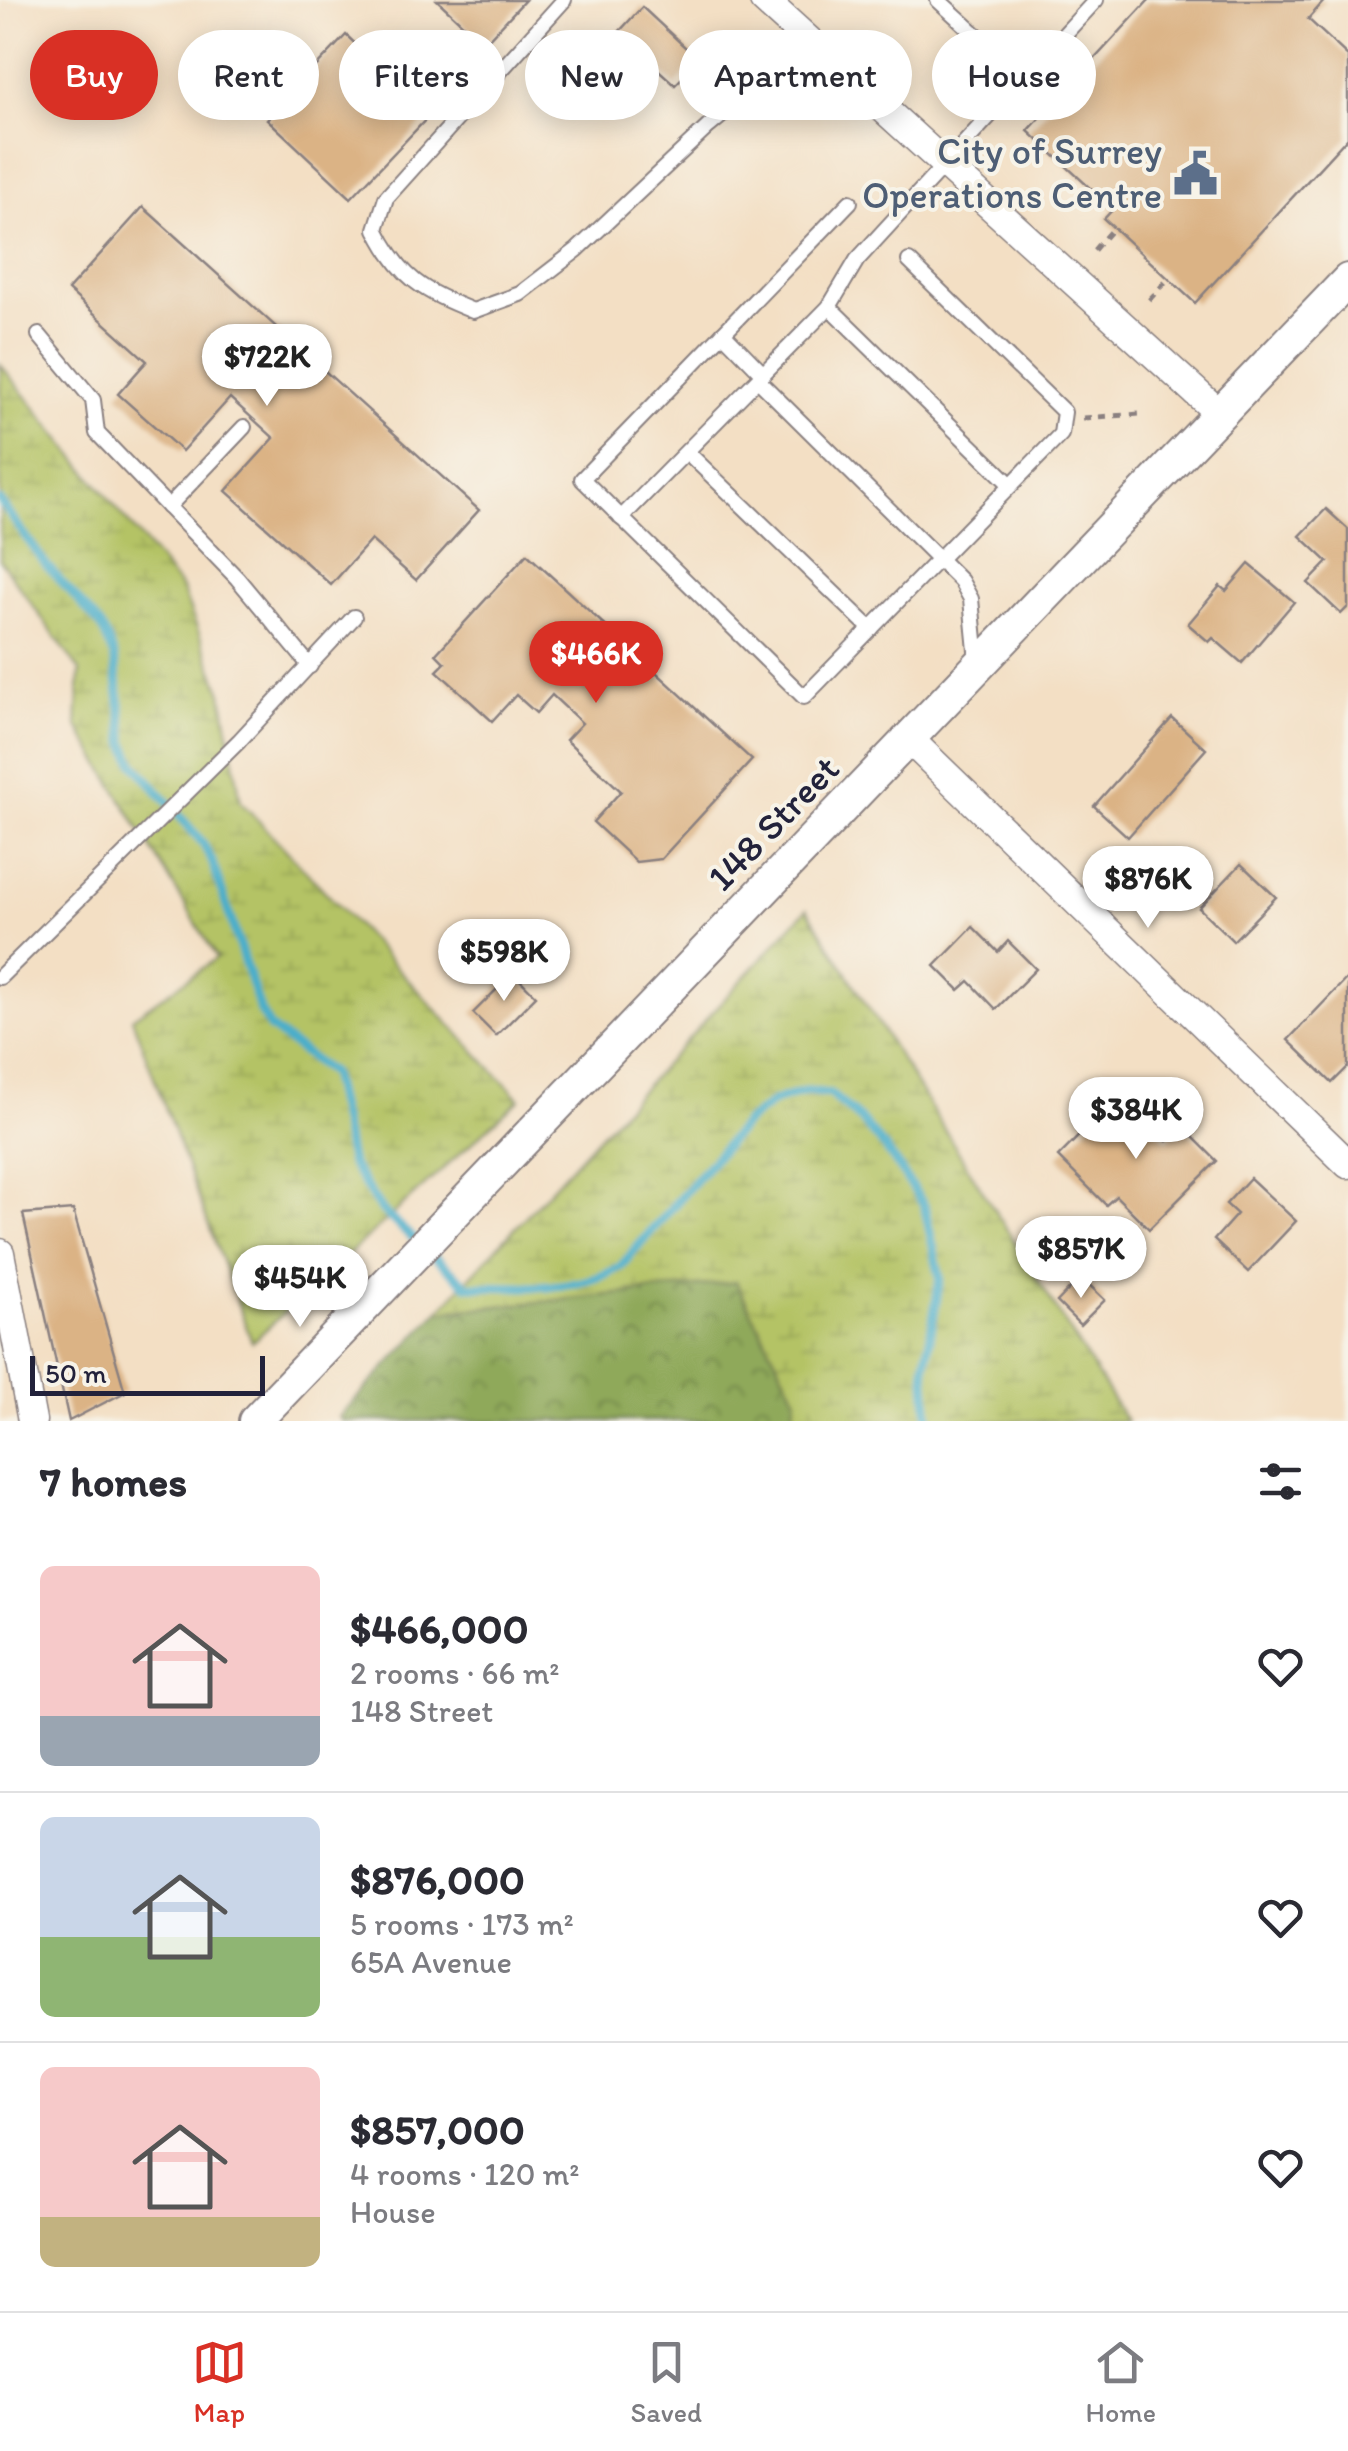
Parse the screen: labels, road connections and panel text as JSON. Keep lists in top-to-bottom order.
{
  "streets": {
    "street": ["148 Street"]
  },
  "places": {
    "public building": ["City of Surrey Operations Centre"]
  },
  "scale_bar": "50 m",
  "page": {
    "chip": [
      "Buy",
      "Rent",
      "Filters",
      "New",
      "Apartment",
      "House"
    ],
    "price": [
      "$722K",
      "$466K",
      "$876K",
      "$598K",
      "$384K",
      "$857K",
      "$454K"
    ],
    "scale": "50 m",
    "heading": "7 homes",
    "list": [
      {
        "name": "$466,000",
        "note": "2 rooms · 66 m² · 148 Street"
      },
      {
        "name": "$876,000",
        "note": "5 rooms · 173 m² · 65A Avenue"
      },
      {
        "name": "$857,000",
        "note": "4 rooms · 120 m² · House"
      }
    ],
    "tabs": ["Map", "Saved", "Home"]
  }
}
